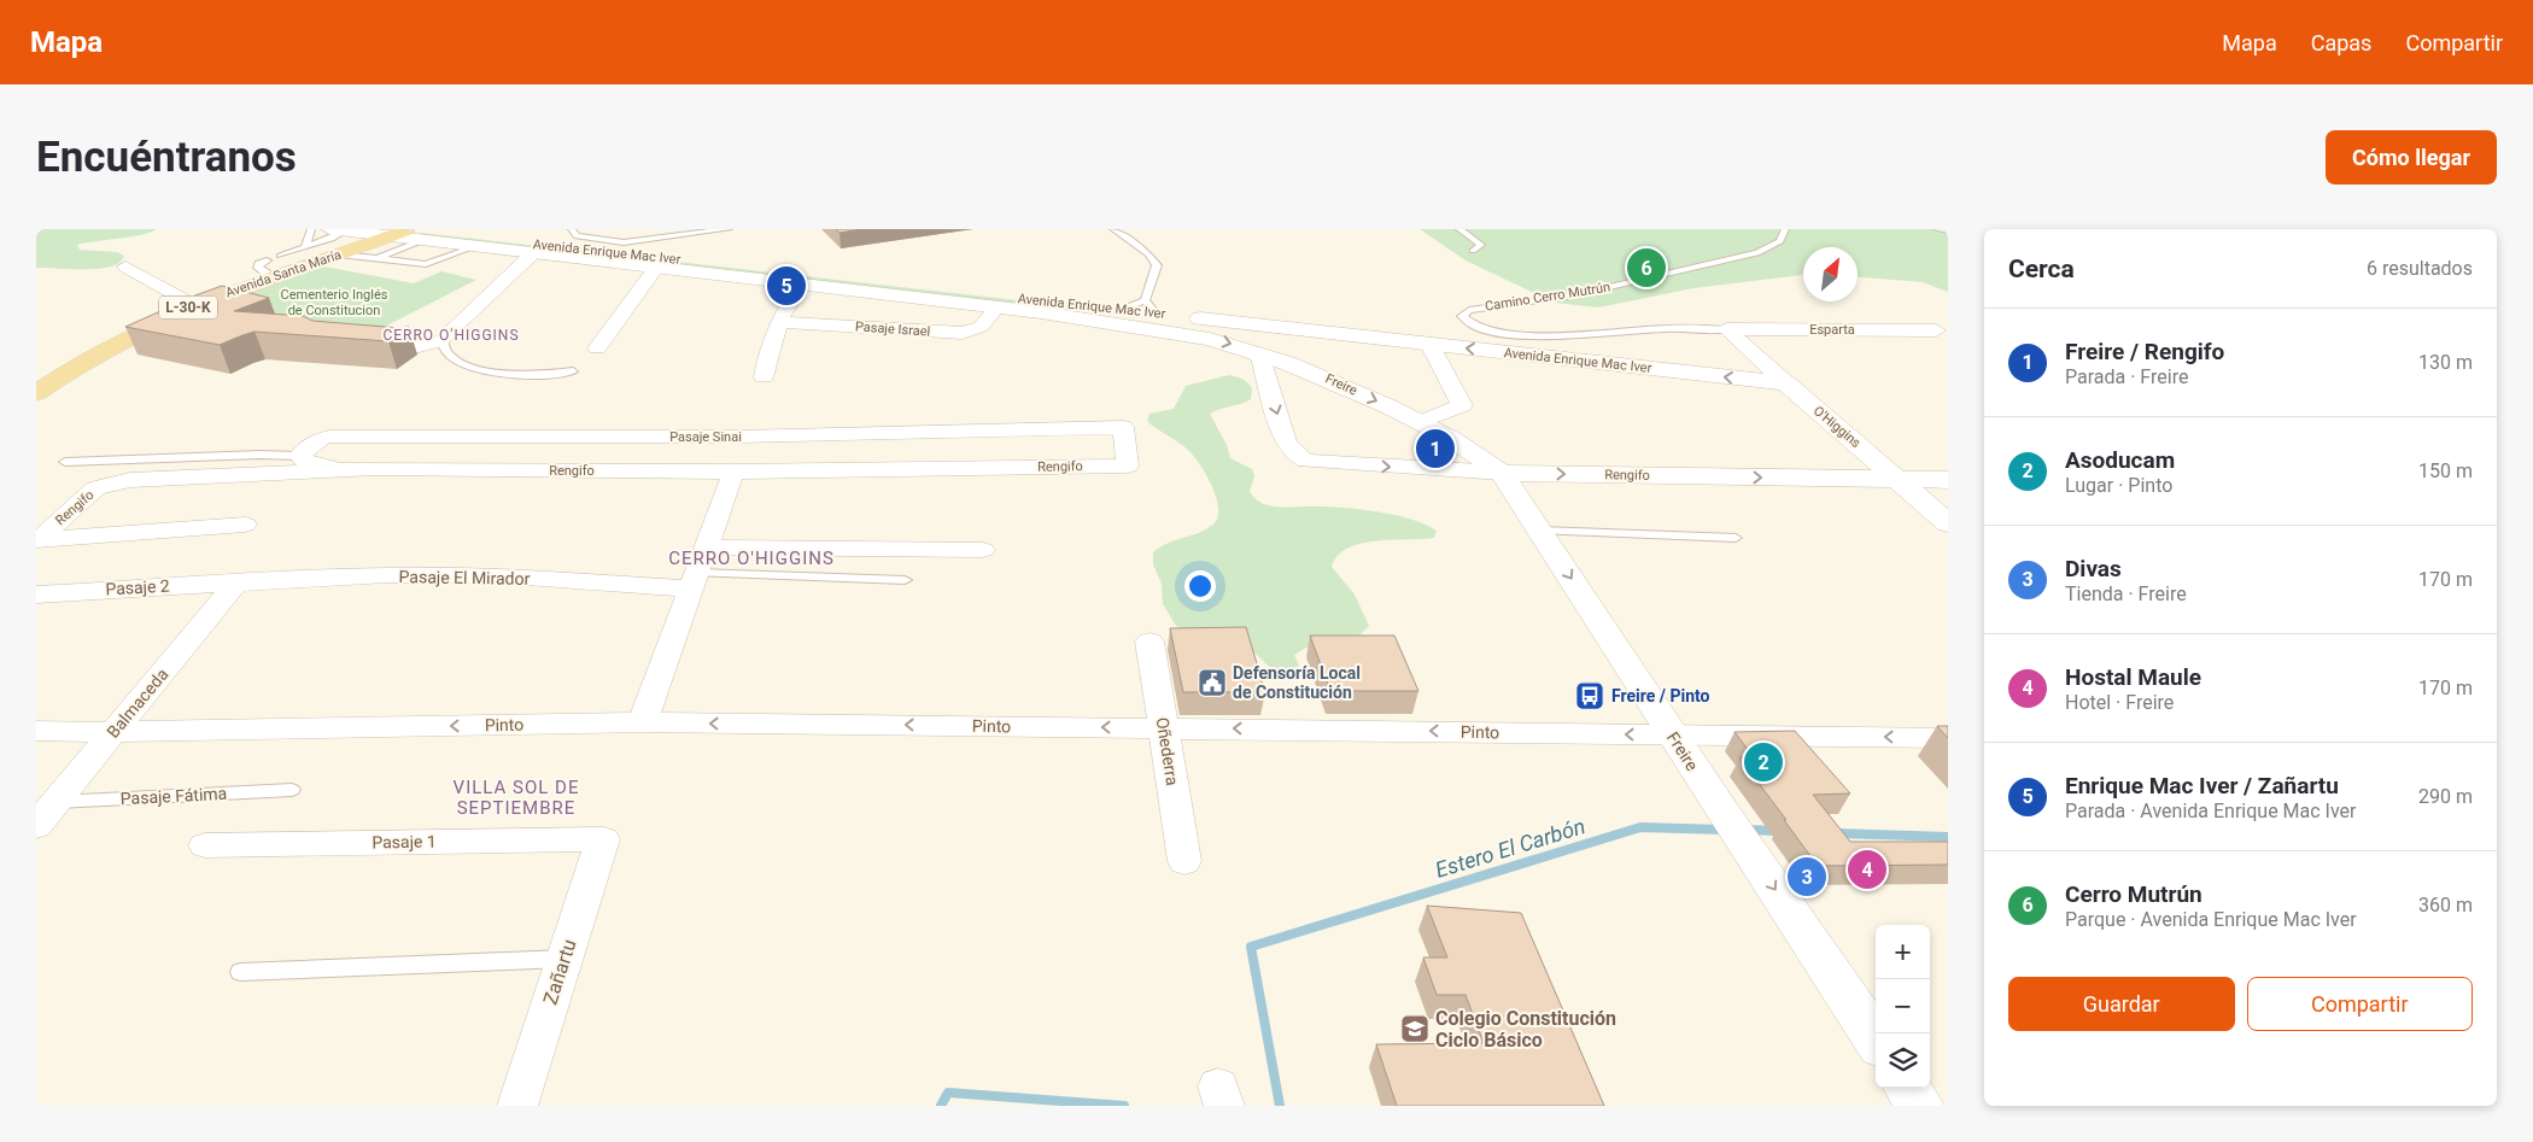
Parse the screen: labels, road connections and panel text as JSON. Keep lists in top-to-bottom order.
{
  "streets": {
    "main road": [
      "Avenida Enrique Mac Iver",
      "Avenida Santa María",
      "L-30-K",
      "Freire",
      "O'Higgins",
      "Rengifo"
    ],
    "street": [
      "Pasaje Israel",
      "Esparta",
      "Pasaje Sinai",
      "Pasaje El Mirador",
      "Pasaje 2",
      "Balmaceda",
      "Pinto",
      "Oñederra",
      "Pasaje 1",
      "Zañartu"
    ],
    "lane": ["Camino Cerro Mutrún", "Pasaje Fátima"]
  },
  "crossings": [
    ["Avenida Enrique Mac Iver", "Avenida Santa María"],
    ["Avenida Enrique Mac Iver", "Pasaje Israel"],
    ["Avenida Enrique Mac Iver", "Freire"],
    ["Avenida Enrique Mac Iver", "O'Higgins"],
    ["Avenida Enrique Mac Iver", "Rengifo"],
    ["Camino Cerro Mutrún", "Esparta"],
    ["Camino Cerro Mutrún", "O'Higgins"],
    ["Esparta", "O'Higgins"],
    ["Freire", "Rengifo"],
    ["Freire", "Pinto"],
    ["O'Higgins", "Rengifo"],
    ["Pasaje Sinai", "Rengifo"],
    ["Pasaje El Mirador", "Pasaje 2"],
    ["Pasaje El Mirador", "Balmaceda"],
    ["Pasaje 2", "Balmaceda"],
    ["Balmaceda", "Pinto"],
    ["Balmaceda", "Pasaje Fátima"],
    ["Pinto", "Oñederra"],
    ["Pasaje 1", "Zañartu"]
  ],
  "one_way": ["Freire", "Pinto"],
  "districts": ["CERRO O'HIGGINS", "CERRO O'HIGGINS", "VILLA SOL DE SEPTIEMBRE"],
  "water": ["Estero El Carbón"],
  "parks": ["Cementerio Inglés de Constitucion"],
  "places": {
    "public building": ["Defensoría Local de Constitución"],
    "bus stop": ["Freire / Pinto"],
    "school or university": ["Colegio Constitución Ciclo Básico"]
  },
  "north": "top right",
  "page": {
    "header": "Mapa",
    "nav": ["Mapa", "Capas", "Compartir"],
    "buttons": [
      "Cómo llegar",
      ["Guardar", "Compartir"]
    ],
    "title": "Encuéntranos",
    "heading": ["Cerca", "6 resultados"],
    "pins": [
      "6",
      "5",
      "1",
      "2",
      "4",
      "3"
    ],
    "list": [
      {
        "mark": "1",
        "name": "Freire / Rengifo",
        "note": "Parada · Freire",
        "value": "130 m"
      },
      {
        "mark": "2",
        "name": "Asoducam",
        "note": "Lugar · Pinto",
        "value": "150 m"
      },
      {
        "mark": "3",
        "name": "Divas",
        "note": "Tienda · Freire",
        "value": "170 m"
      },
      {
        "mark": "4",
        "name": "Hostal Maule",
        "note": "Hotel · Freire",
        "value": "170 m"
      },
      {
        "mark": "5",
        "name": "Enrique Mac Iver / Zañartu",
        "note": "Parada · Avenida Enrique Mac Iver",
        "value": "290 m"
      },
      {
        "mark": "6",
        "name": "Cerro Mutrún",
        "note": "Parque · Avenida Enrique Mac Iver",
        "value": "360 m"
      }
    ],
    "map_buttons": ["+", "−"]
  }
}
